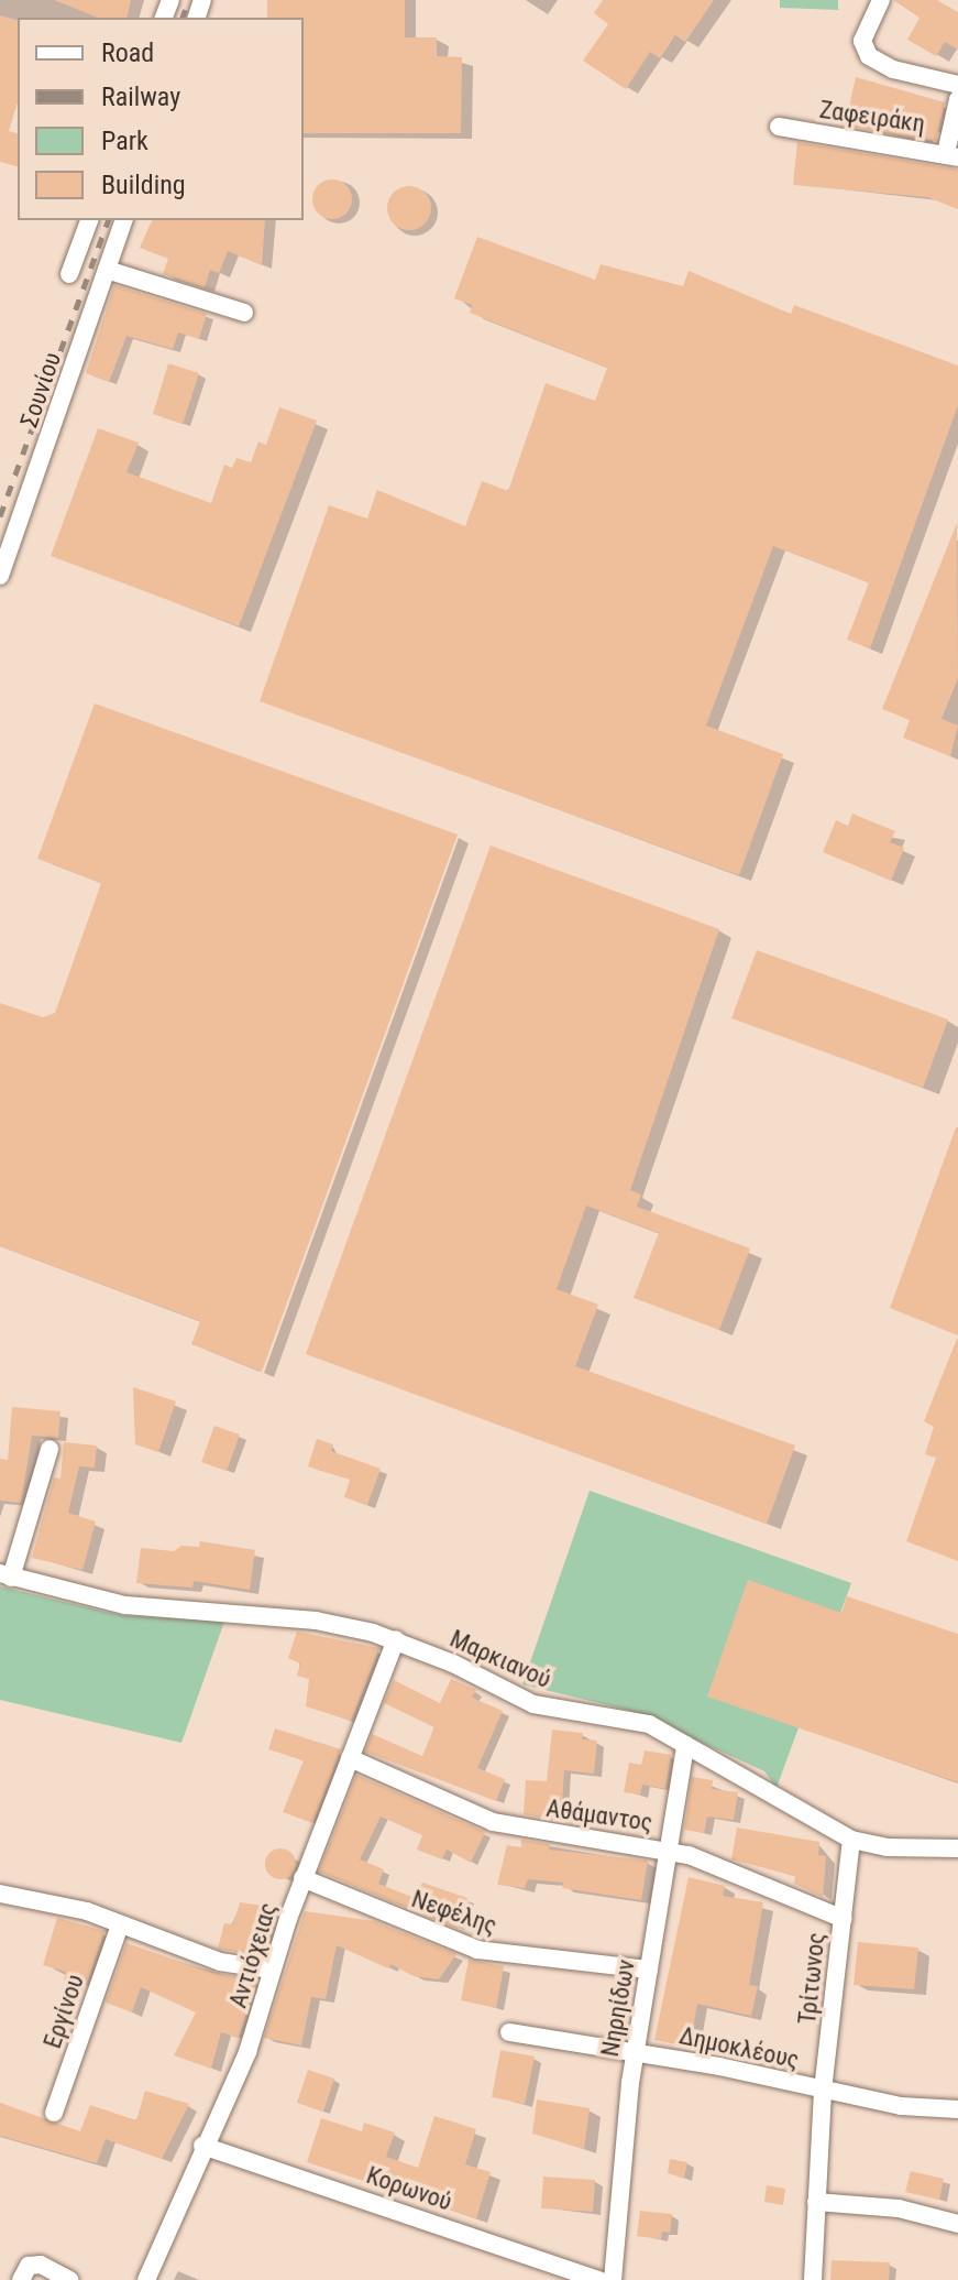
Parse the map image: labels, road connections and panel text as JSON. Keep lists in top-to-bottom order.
{
  "streets": {
    "street": [
      "Ζαφειράκη",
      "Σουνίου",
      "Μαρκιανού",
      "Αθάμαντος",
      "Νεφέλης",
      "Αντιόχειας",
      "Τρίτωνος",
      "Νηρηίδων",
      "Εργίνου",
      "Δημοκλέους",
      "Κορωνού"
    ]
  },
  "crossings": [
    ["Μαρκιανού", "Αντιόχειας"],
    ["Μαρκιανού", "Τρίτωνος"],
    ["Μαρκιανού", "Νηρηίδων"],
    ["Αθάμαντος", "Αντιόχειας"],
    ["Αθάμαντος", "Τρίτωνος"],
    ["Αθάμαντος", "Νηρηίδων"],
    ["Νεφέλης", "Αντιόχειας"],
    ["Νεφέλης", "Νηρηίδων"],
    ["Αντιόχειας", "Κορωνού"],
    ["Τρίτωνος", "Δημοκλέους"],
    ["Νηρηίδων", "Δημοκλέους"]
  ],
  "legend": [
    "Road",
    "Railway",
    "Park",
    "Building"
  ]
}
